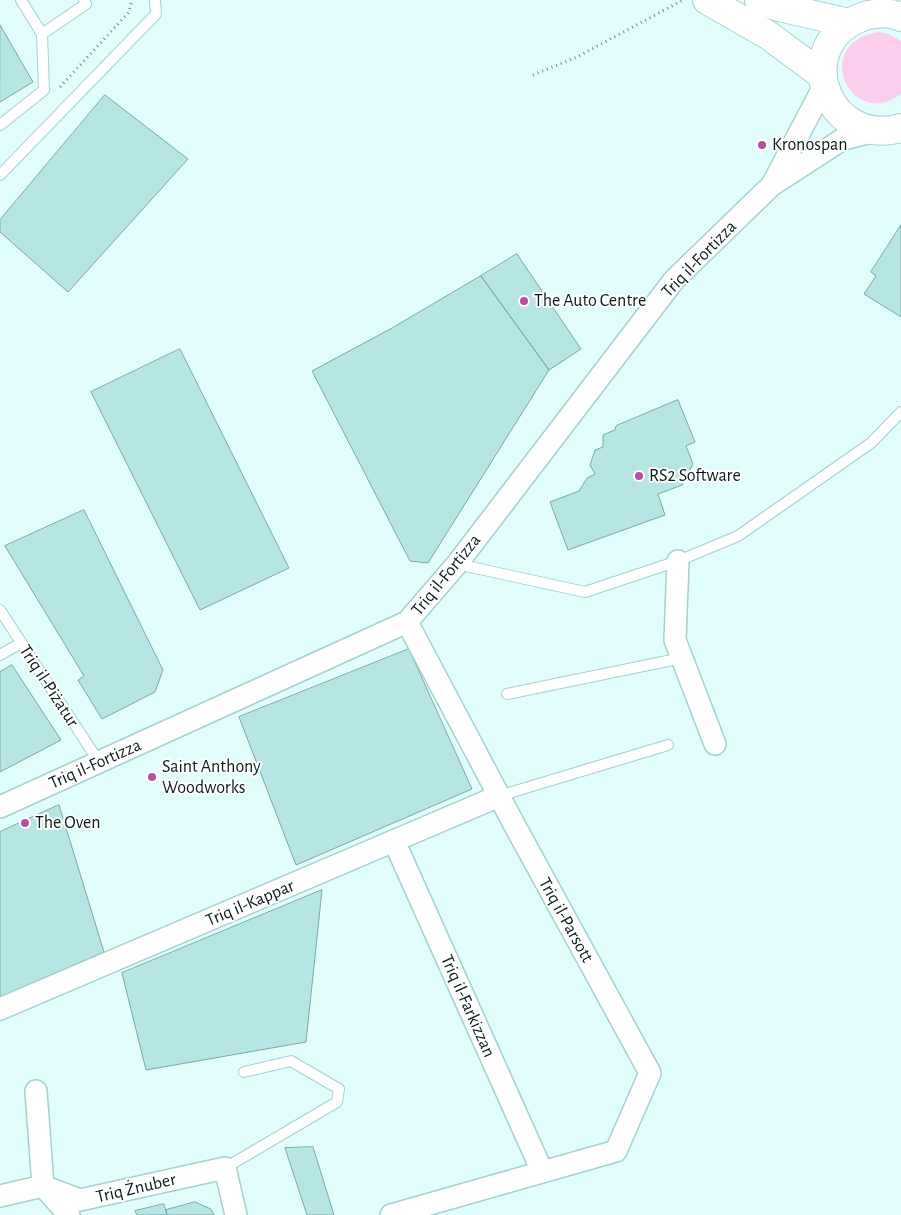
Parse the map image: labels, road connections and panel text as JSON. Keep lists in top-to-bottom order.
{
  "streets": {
    "street": [
      "Triq il-Fortizza",
      "Triq il-Kappar",
      "Triq il-Parsott",
      "Triq il-Farkizzan",
      "Triq Żnuber"
    ],
    "lane": ["Triq il-Piżatur"]
  },
  "crossings": [
    ["Triq il-Fortizza", "Triq il-Piżatur"],
    ["Triq il-Fortizza", "Triq il-Parsott"],
    ["Triq il-Kappar", "Triq il-Parsott"],
    ["Triq il-Kappar", "Triq il-Farkizzan"],
    ["Triq il-Parsott", "Triq il-Farkizzan"]
  ],
  "places": [
    "Kronospan",
    "The Auto Centre",
    "RS2 Software",
    "Saint Anthony Woodworks",
    "The Oven"
  ]
}
